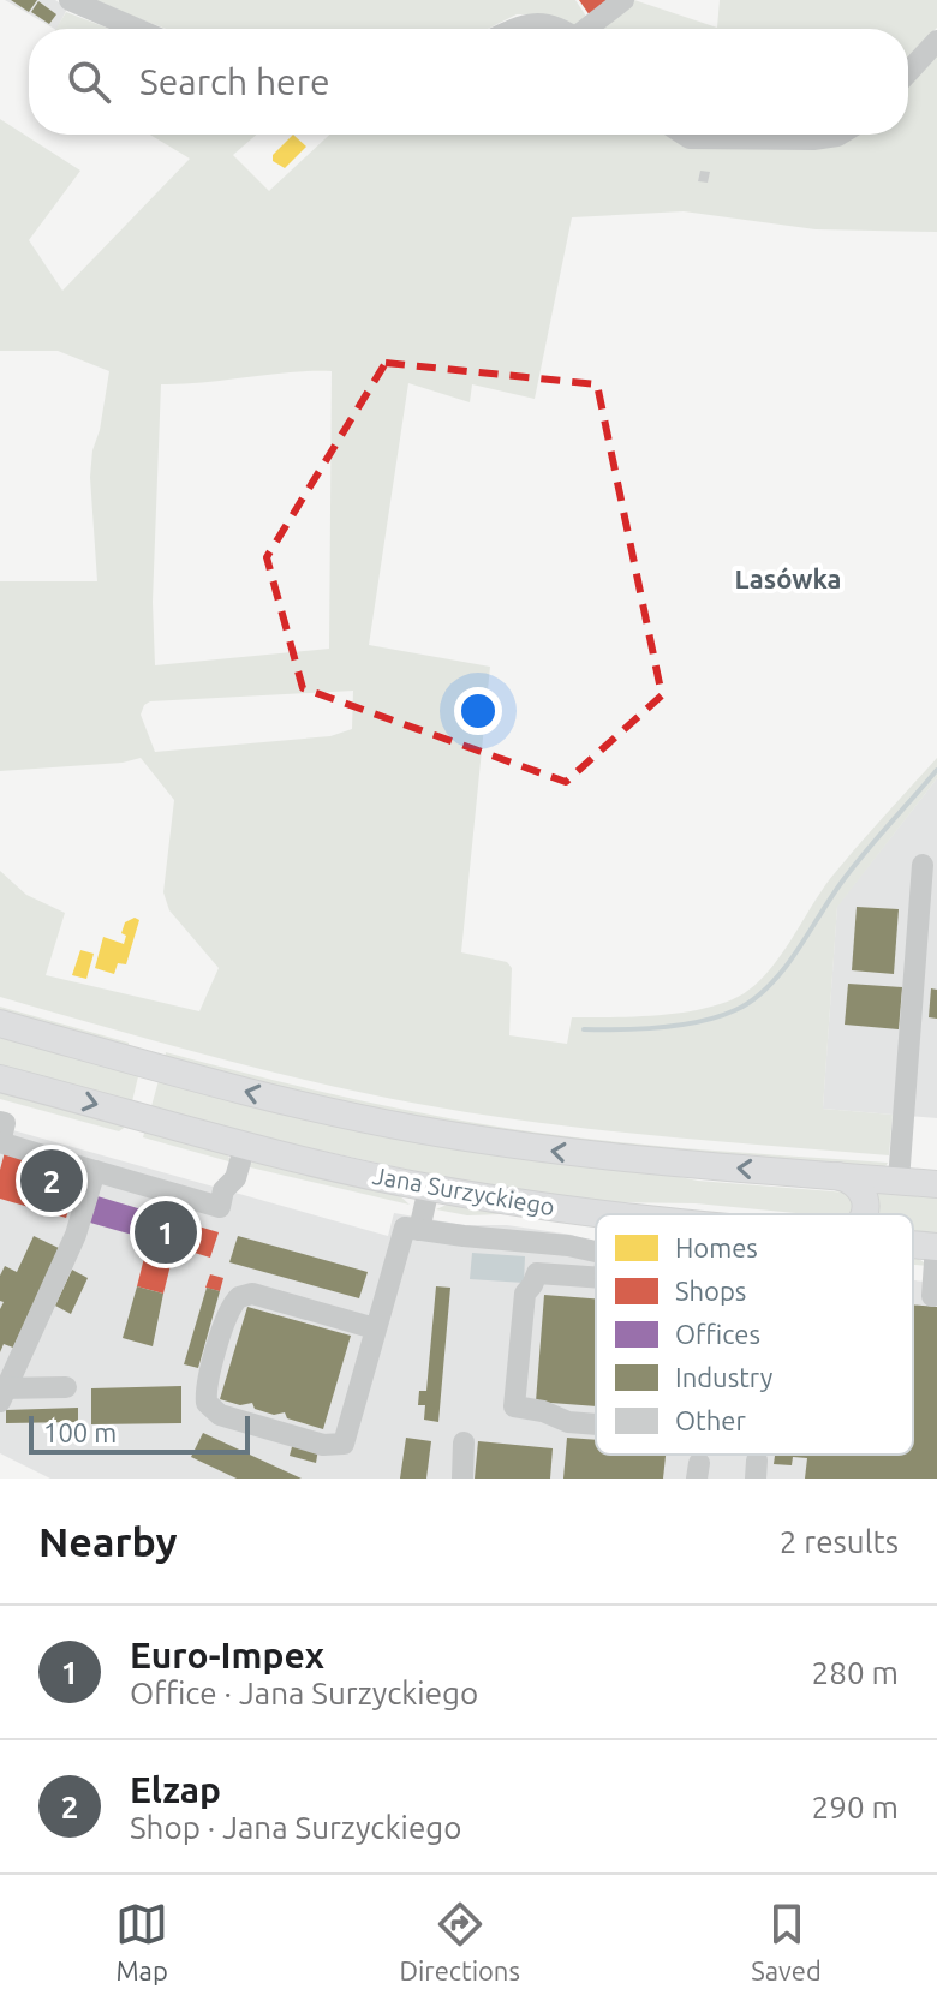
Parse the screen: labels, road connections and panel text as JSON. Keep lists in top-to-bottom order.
{
  "streets": {
    "main road": ["Jana Surzyckiego"]
  },
  "districts": ["Lasówka"],
  "legend": [
    "Homes",
    "Shops",
    "Offices",
    "Industry",
    "Other"
  ],
  "scale_bar": "100 m",
  "page": {
    "search": "Search here",
    "pins": ["2", "1"],
    "scale": "100 m",
    "heading": ["Nearby", "2 results"],
    "list": [
      {
        "mark": "1",
        "name": "Euro-Impex",
        "note": "Office · Jana Surzyckiego",
        "value": "280 m"
      },
      {
        "mark": "2",
        "name": "Elzap",
        "note": "Shop · Jana Surzyckiego",
        "value": "290 m"
      }
    ],
    "nav": ["Map", "Directions", "Saved"]
  }
}
